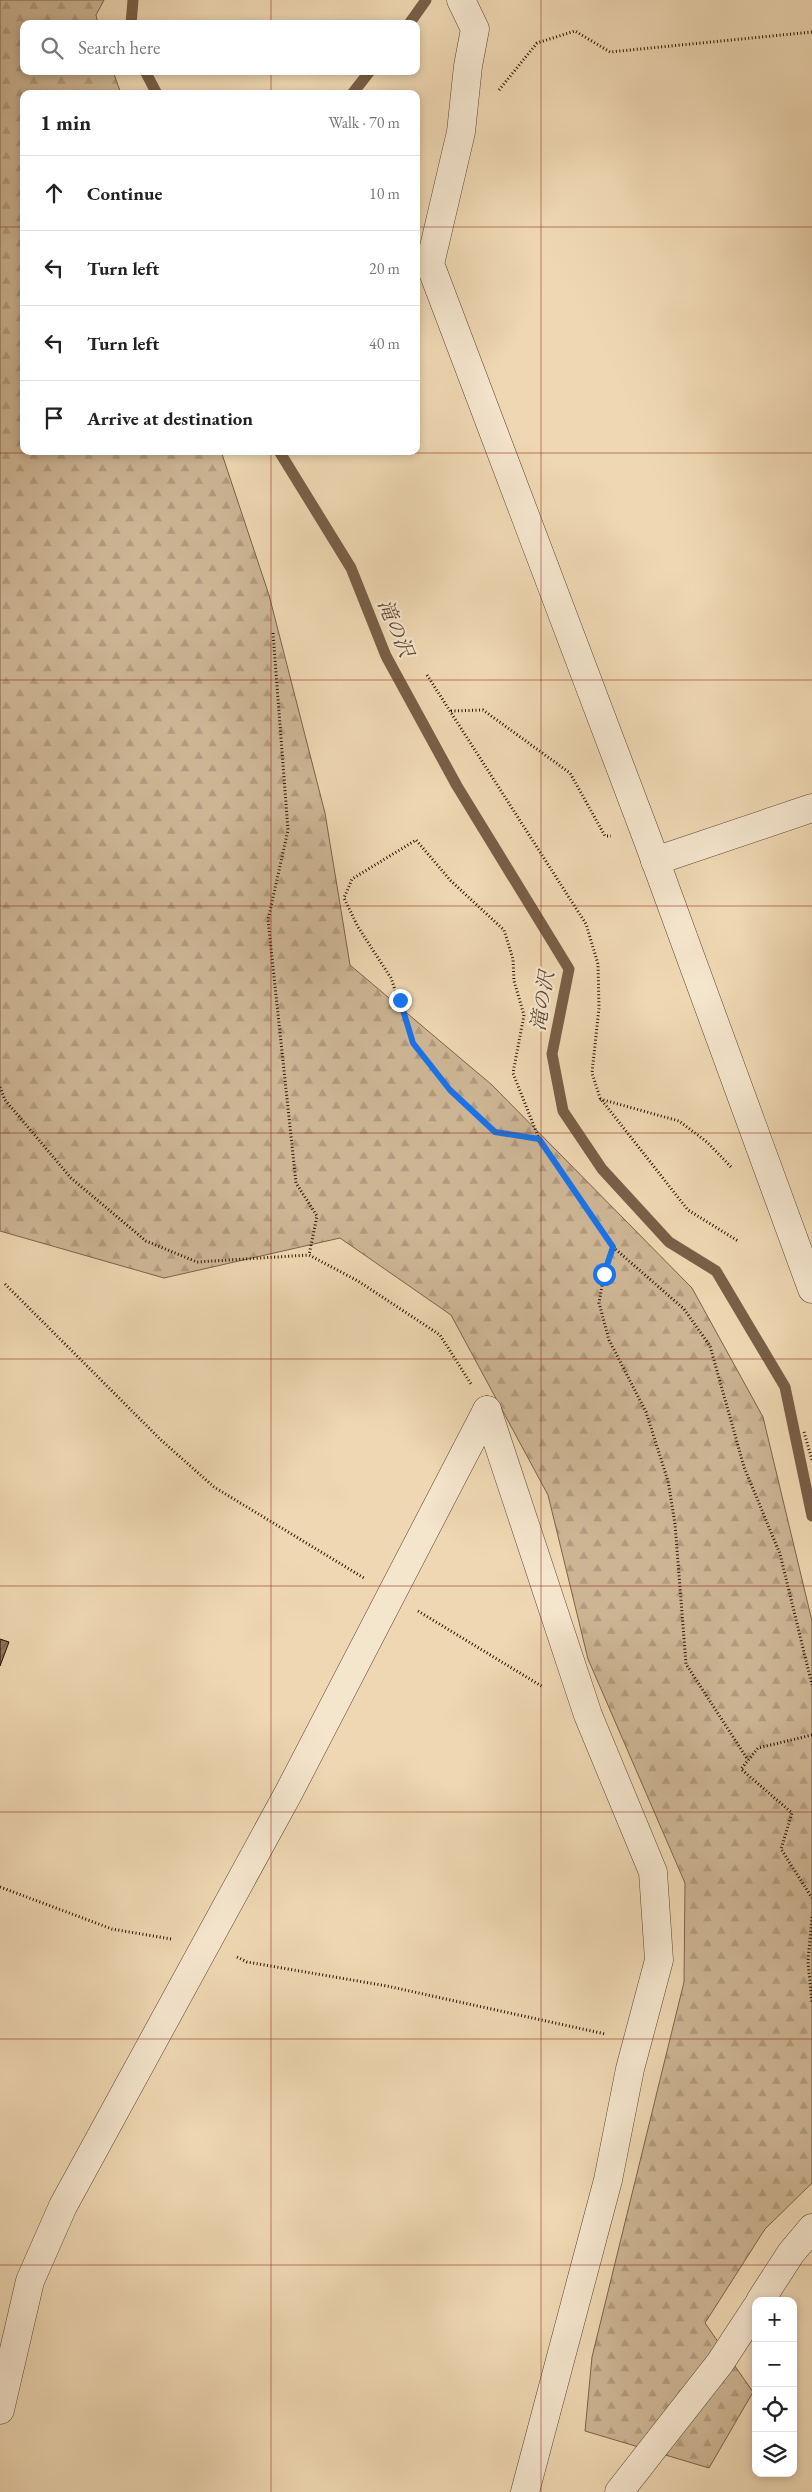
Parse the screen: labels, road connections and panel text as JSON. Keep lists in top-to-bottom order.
{
  "water": ["滝の沢"],
  "page": {
    "search": "Search here",
    "heading": ["1 min", "Walk · 70 m"],
    "list": [
      ["Continue", "10 m"],
      ["Turn left", "20 m"],
      ["Turn left", "40 m"],
      "Arrive at destination"
    ],
    "map_buttons": ["+", "−"]
  }
}
